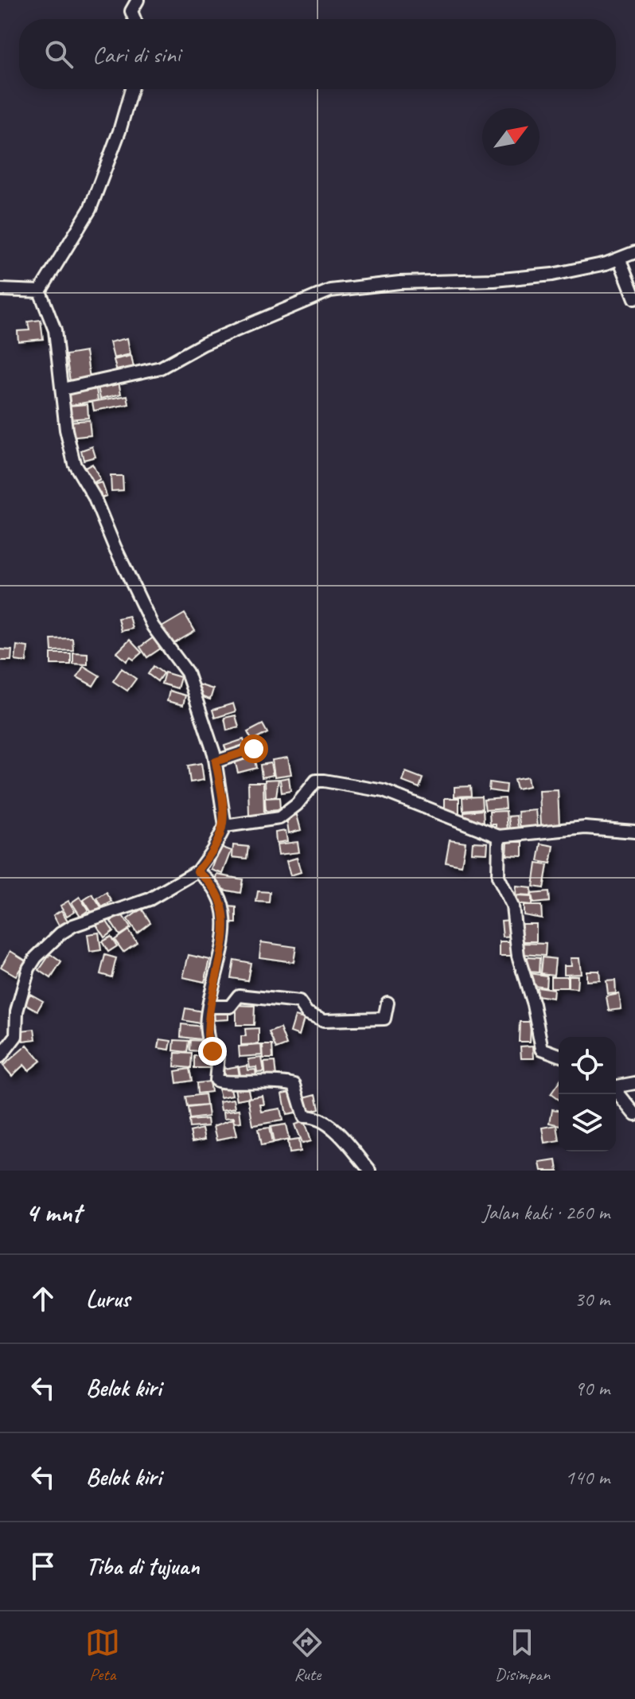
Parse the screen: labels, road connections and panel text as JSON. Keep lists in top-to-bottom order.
{
  "north": "top right",
  "page": {
    "search": "Cari di sini",
    "heading": ["4 mnt", "Jalan kaki · 260 m"],
    "list": [
      ["Lurus", "30 m"],
      ["Belok kiri", "90 m"],
      ["Belok kiri", "140 m"],
      "Tiba di tujuan"
    ],
    "nav": ["Peta", "Rute", "Disimpan"]
  }
}
